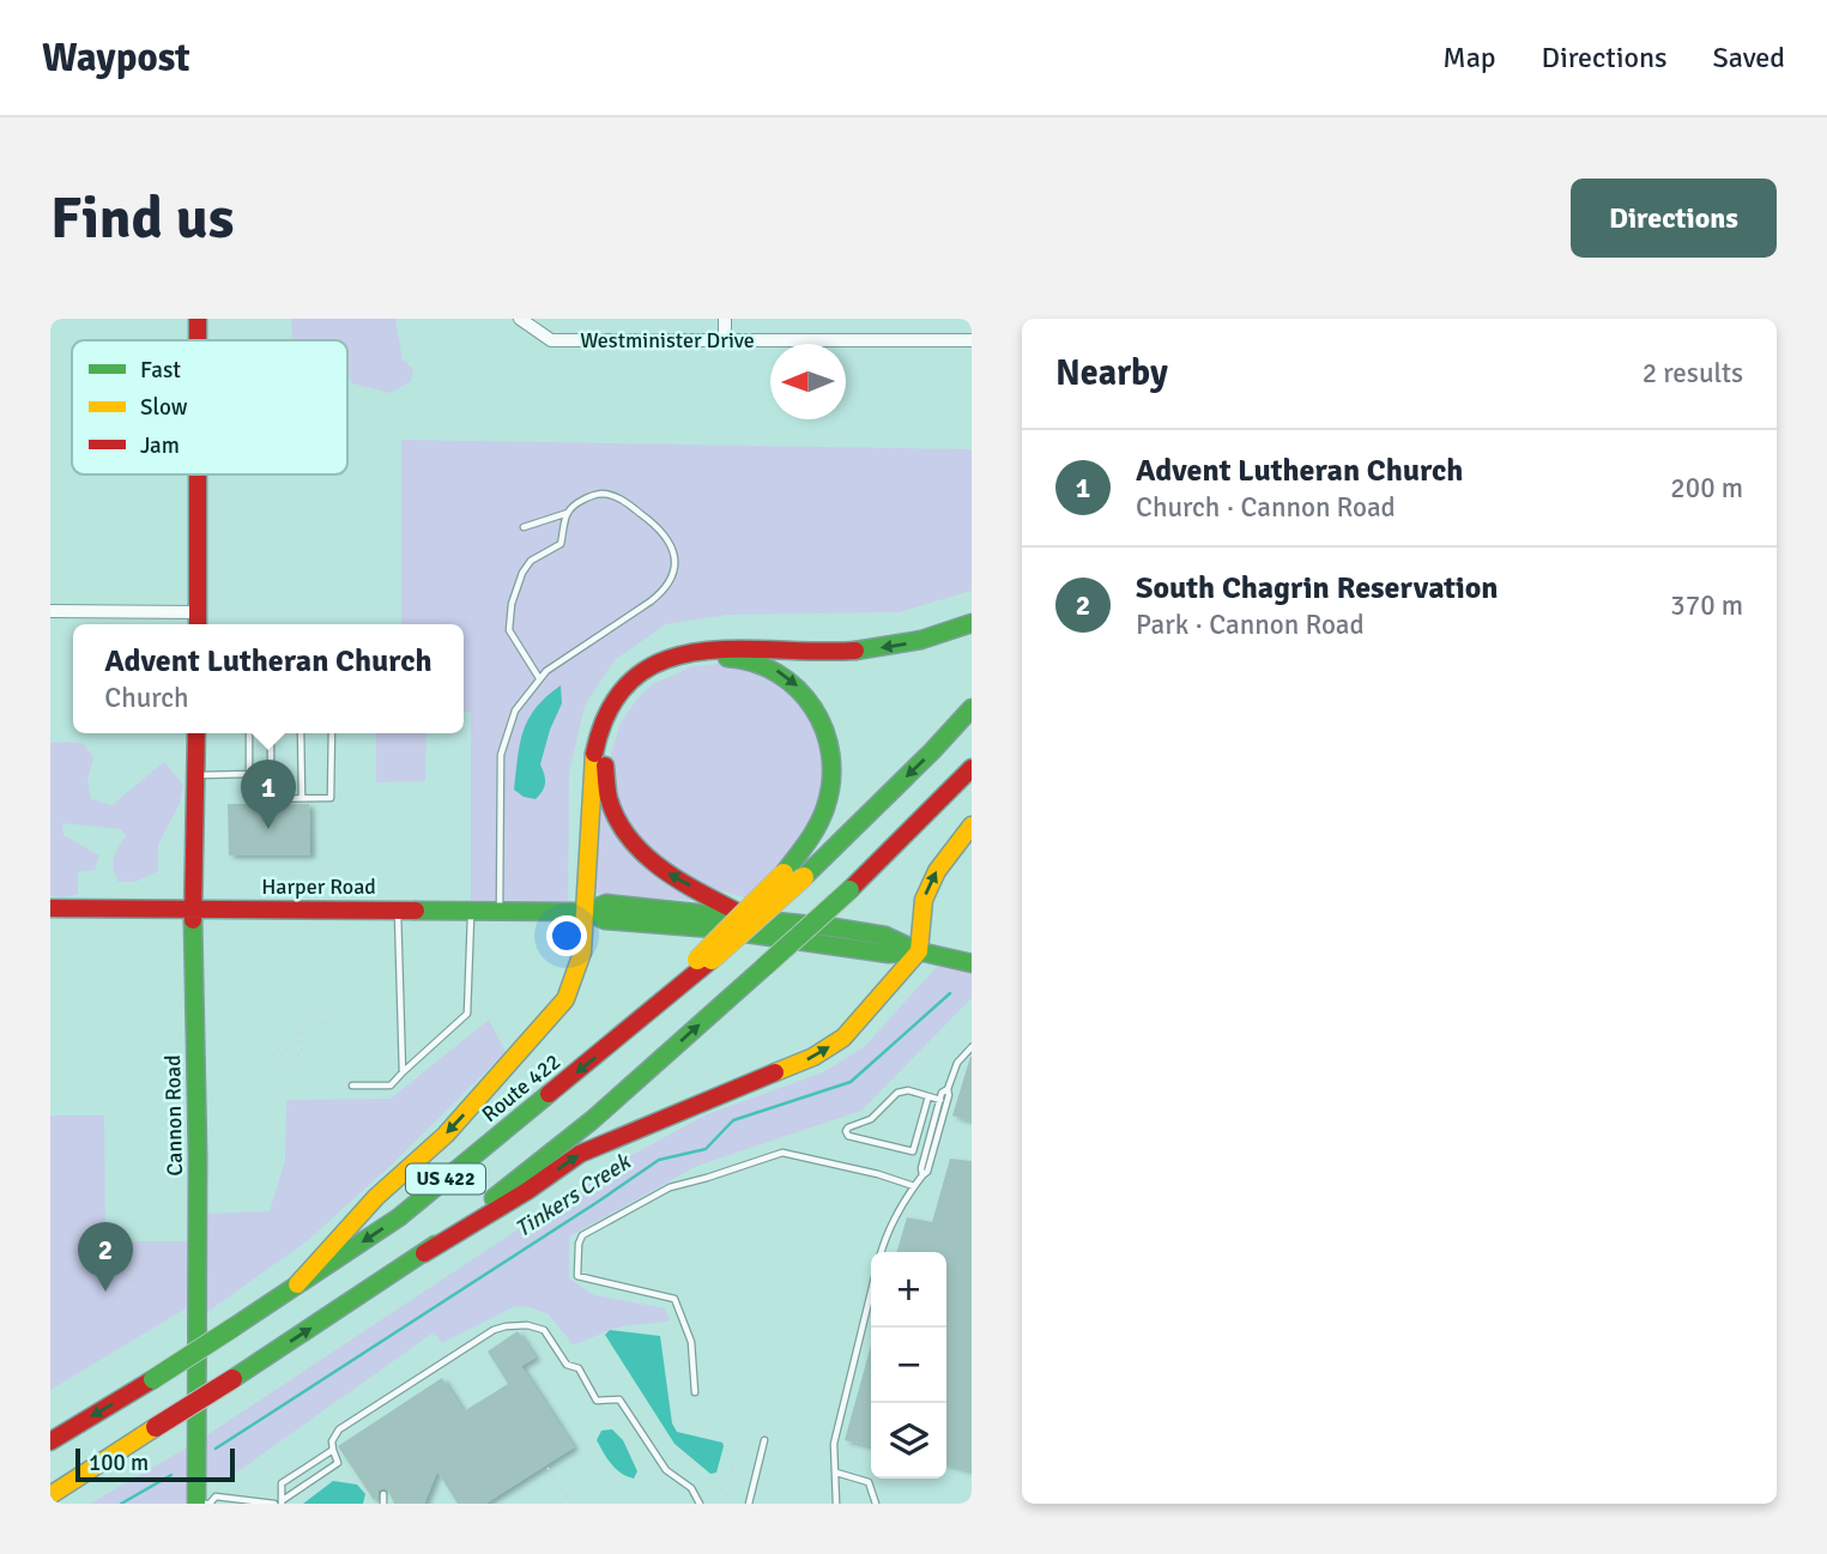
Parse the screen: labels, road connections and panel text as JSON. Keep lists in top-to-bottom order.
{
  "streets": {
    "main road": [
      "Harper Road",
      "Route 422",
      "Cannon Road",
      "US 422"
    ],
    "street": ["Westminister Drive"]
  },
  "crossings": [
    ["Harper Road", "Cannon Road"]
  ],
  "water": ["Tinkers Creek"],
  "legend": ["Fast", "Slow", "Jam"],
  "scale_bar": "100 m",
  "north": "left",
  "page": {
    "header": "Waypost",
    "nav": ["Map", "Directions", "Saved"],
    "buttons": "Directions",
    "title": "Find us",
    "heading": ["Nearby", "2 results"],
    "list": [
      {
        "mark": "1",
        "name": "Advent Lutheran Church",
        "note": "Church · Cannon Road",
        "value": "200 m"
      },
      {
        "mark": "2",
        "name": "South Chagrin Reservation",
        "note": "Park · Cannon Road",
        "value": "370 m"
      }
    ],
    "popup": ["Advent Lutheran Church", "Church"],
    "pins": ["1", "2"],
    "map_buttons": ["+", "−"],
    "scale": "100 m"
  }
}
